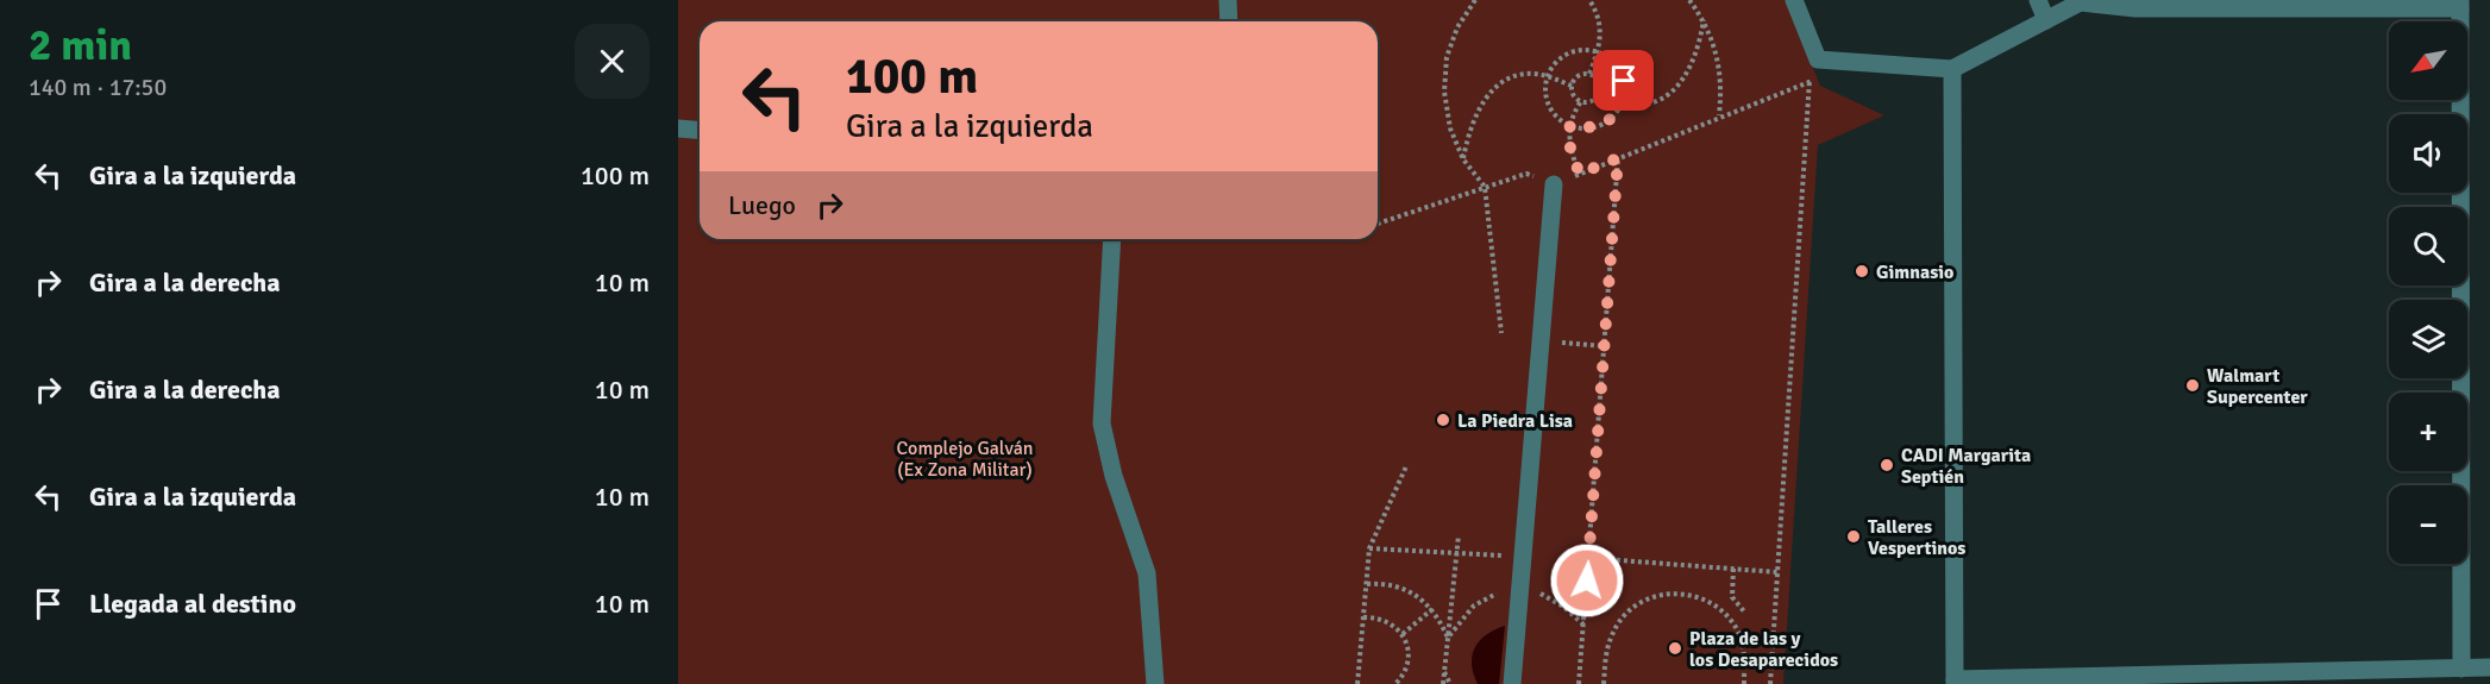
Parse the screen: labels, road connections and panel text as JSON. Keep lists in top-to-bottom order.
{
  "parks": ["Complejo Galván (Ex Zona Militar)"],
  "places": [
    "Gimnasio",
    "Walmart Supercenter",
    "La Piedra Lisa",
    "CADI Margarita Septién",
    "Talleres Vespertinos",
    "Plaza de las y los Desaparecidos"
  ],
  "north": "bottom left",
  "page": {
    "heading": ["2 min", "140 m · 17:50"],
    "map_buttons": ["+", "−"],
    "turn": ["100 m", "Gira a la izquierda"],
    "list": [
      {
        "name": "Gira a la izquierda",
        "value": "100 m"
      },
      {
        "name": "Gira a la derecha",
        "value": "10 m"
      },
      {
        "name": "Gira a la derecha",
        "value": "10 m"
      },
      {
        "name": "Gira a la izquierda",
        "value": "10 m"
      },
      {
        "name": "Llegada al destino",
        "value": "10 m"
      }
    ],
    "then": "Luego"
  }
}
